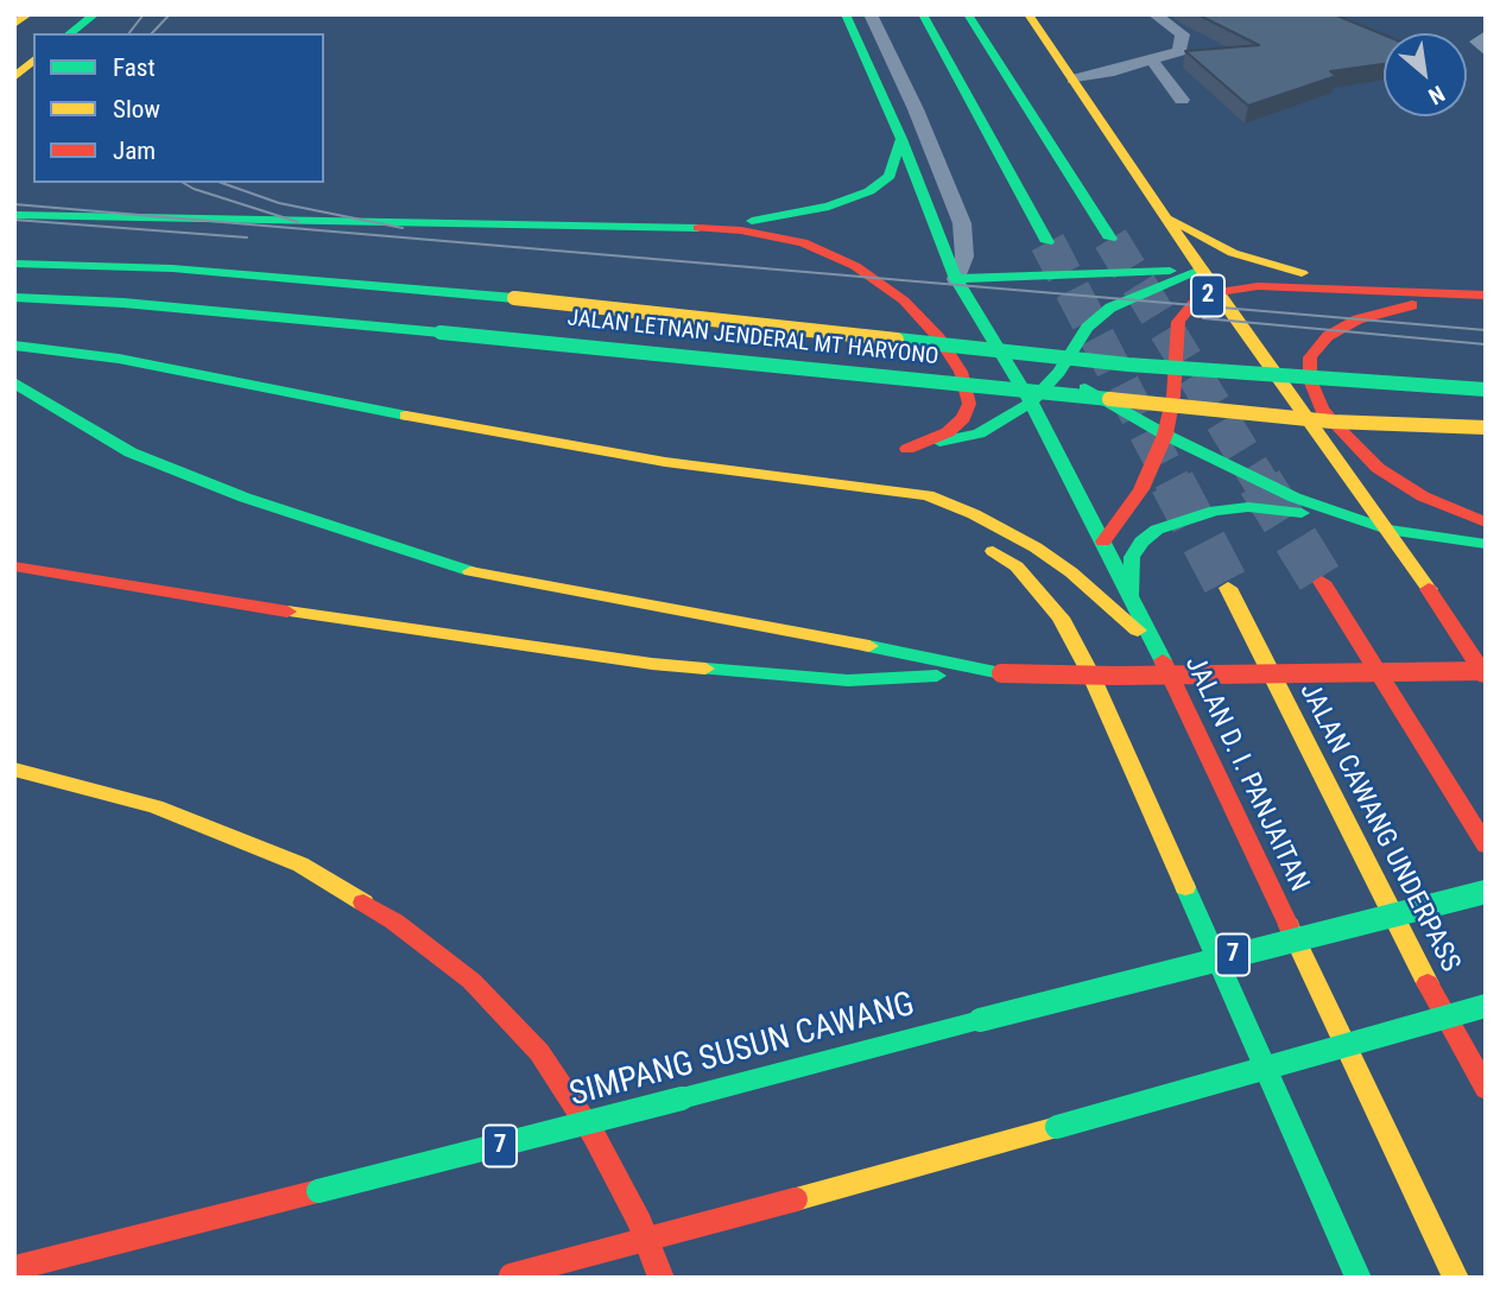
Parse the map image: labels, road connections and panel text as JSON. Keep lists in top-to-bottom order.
{
  "streets": {
    "main road": [
      "2",
      "JALAN LETNAN JENDERAL MT HARYONO",
      "JALAN D. I. PANJAITAN",
      "JALAN CAWANG UNDERPASS",
      "7",
      "SIMPANG SUSUN CAWANG"
    ]
  },
  "crossings": [
    ["2", "JALAN D. I. PANJAITAN"]
  ],
  "legend": ["Fast", "Slow", "Jam"],
  "north": "bottom right"
}
